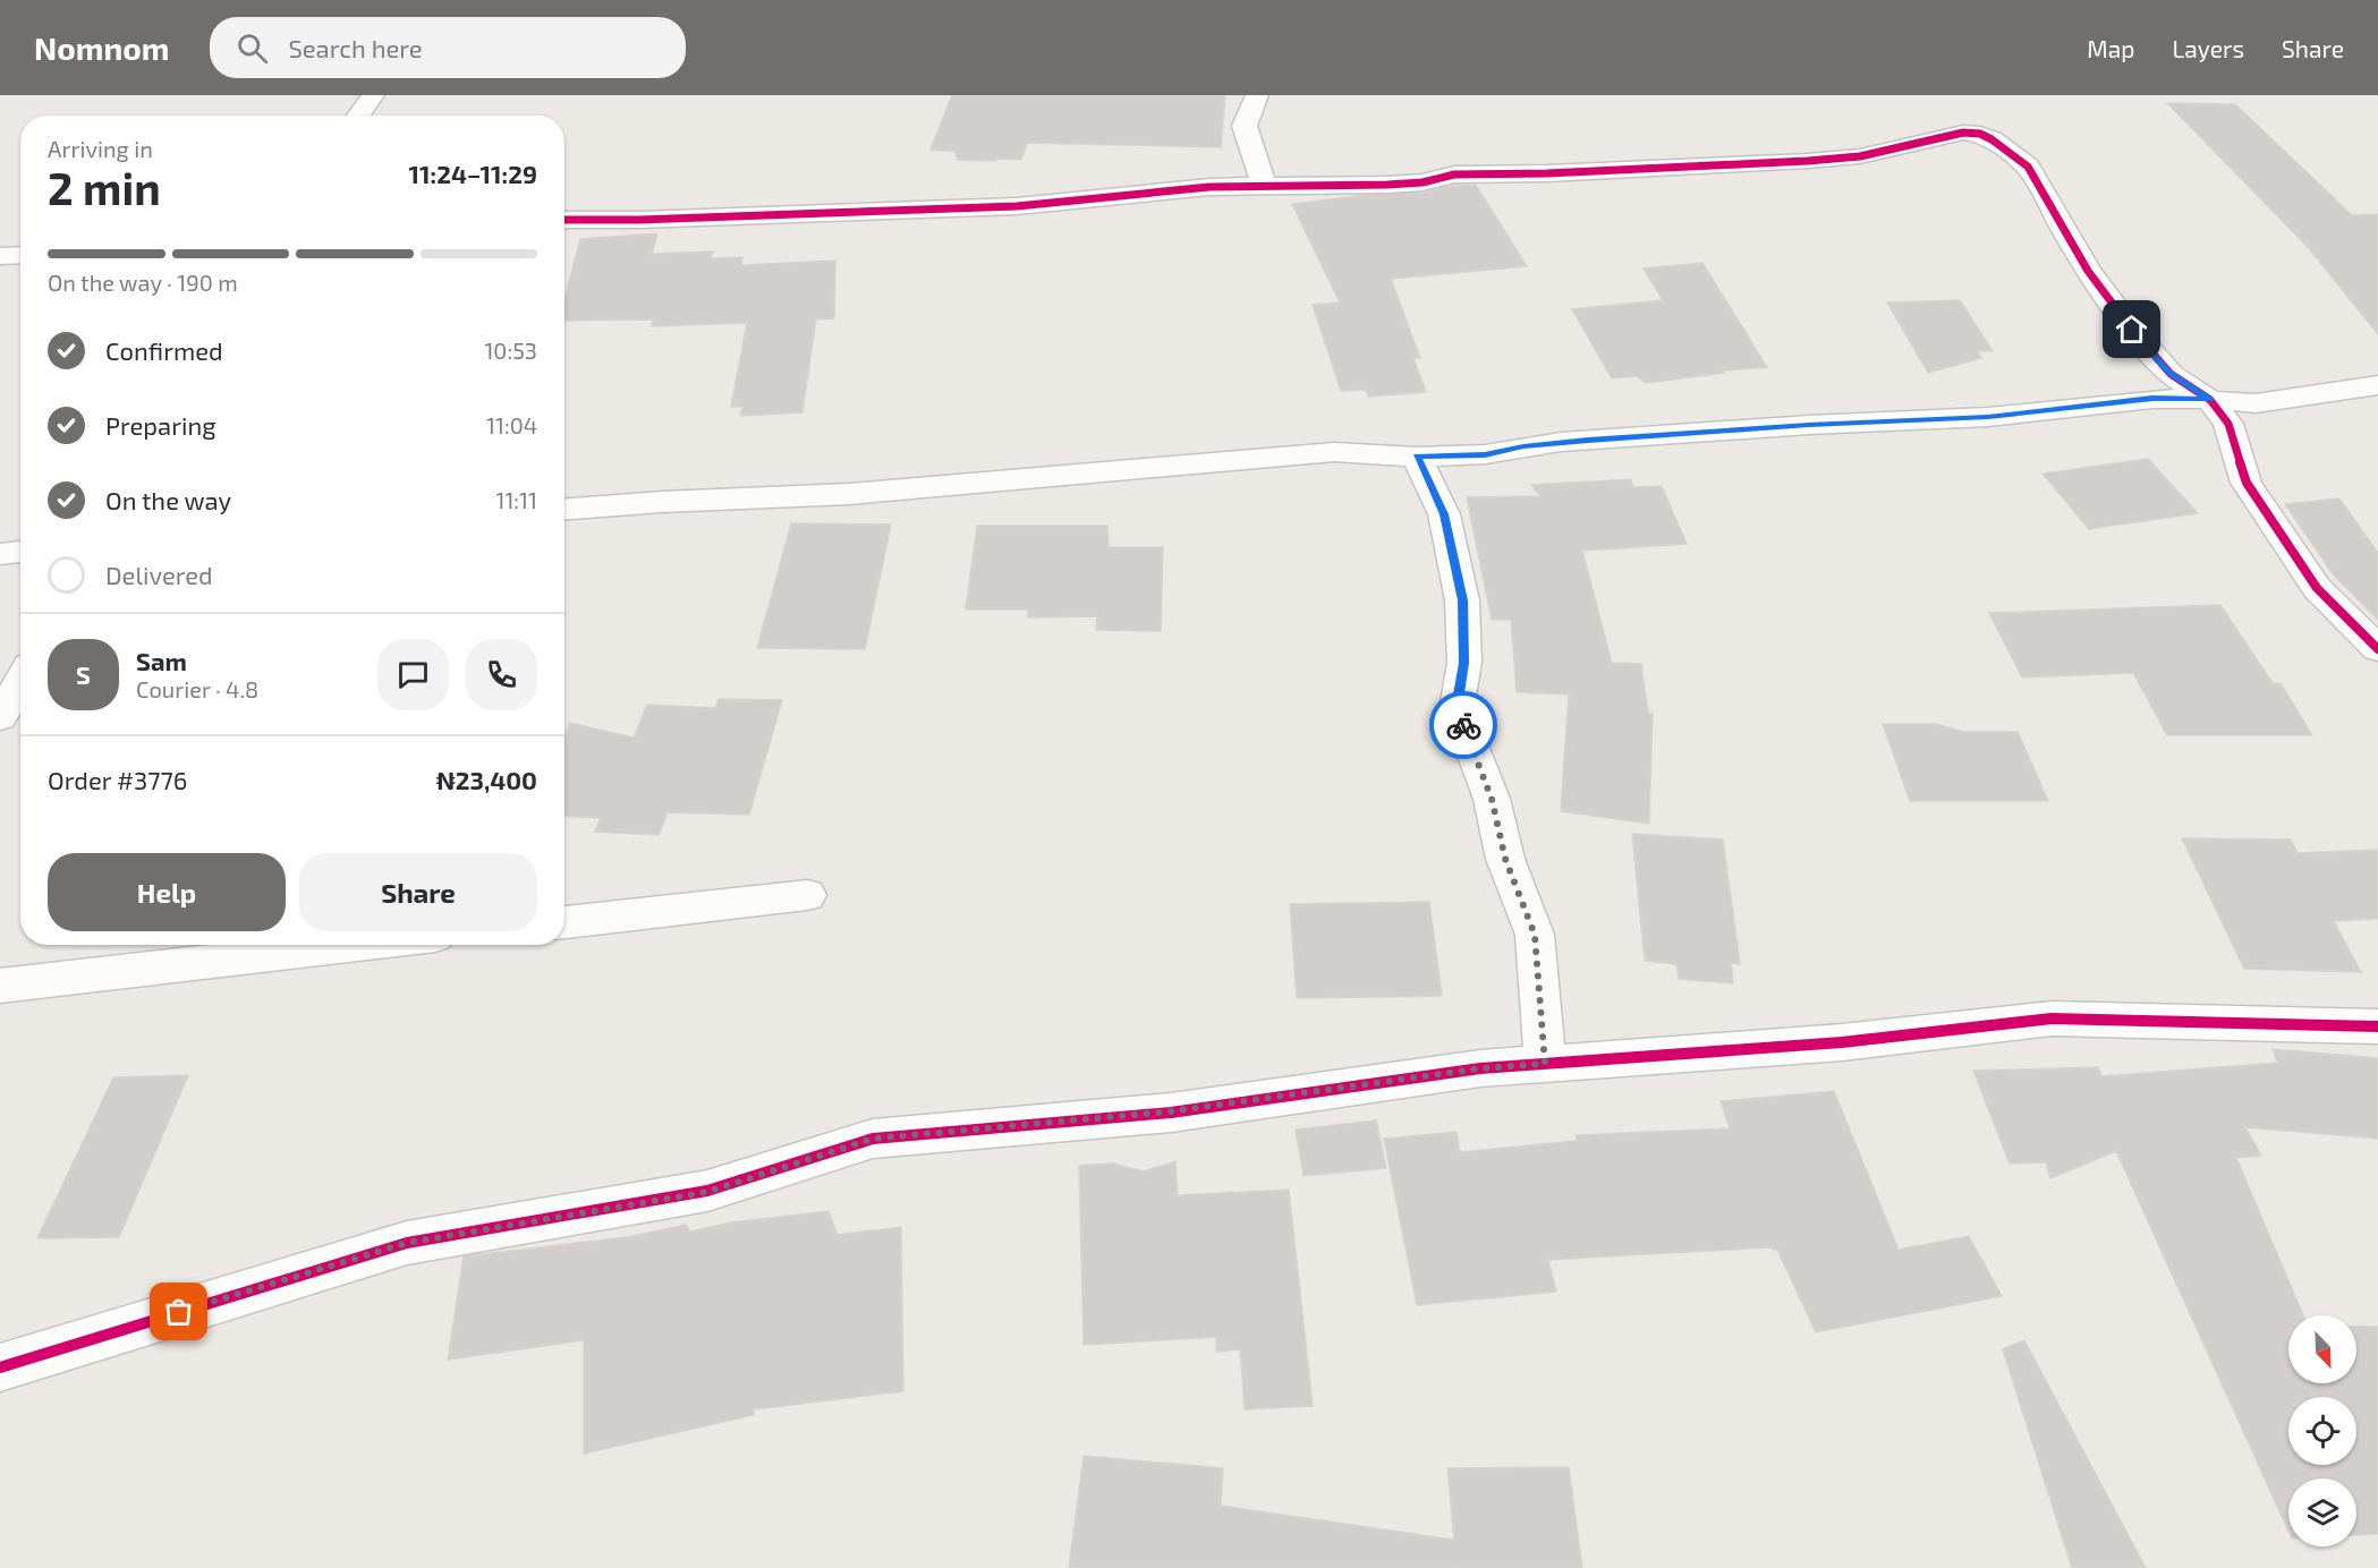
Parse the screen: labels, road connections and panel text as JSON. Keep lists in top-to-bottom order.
{
  "north": "bottom right",
  "page": {
    "header": "Nomnom",
    "search": "Search here",
    "nav": ["Map", "Layers", "Share"],
    "heading": ["2 min", "Arriving in", "11:24–11:29"],
    "panel": [
      "Sam",
      "Courier · 4.8",
      "Order #3776",
      "₦23,400"
    ],
    "bar": "On the way · 190 m",
    "list": [
      ["Confirmed", "10:53"],
      ["Preparing", "11:04"],
      ["On the way", "11:11"],
      "Delivered"
    ],
    "round": "S",
    "buttons": ["Help", "Share"]
  }
}
